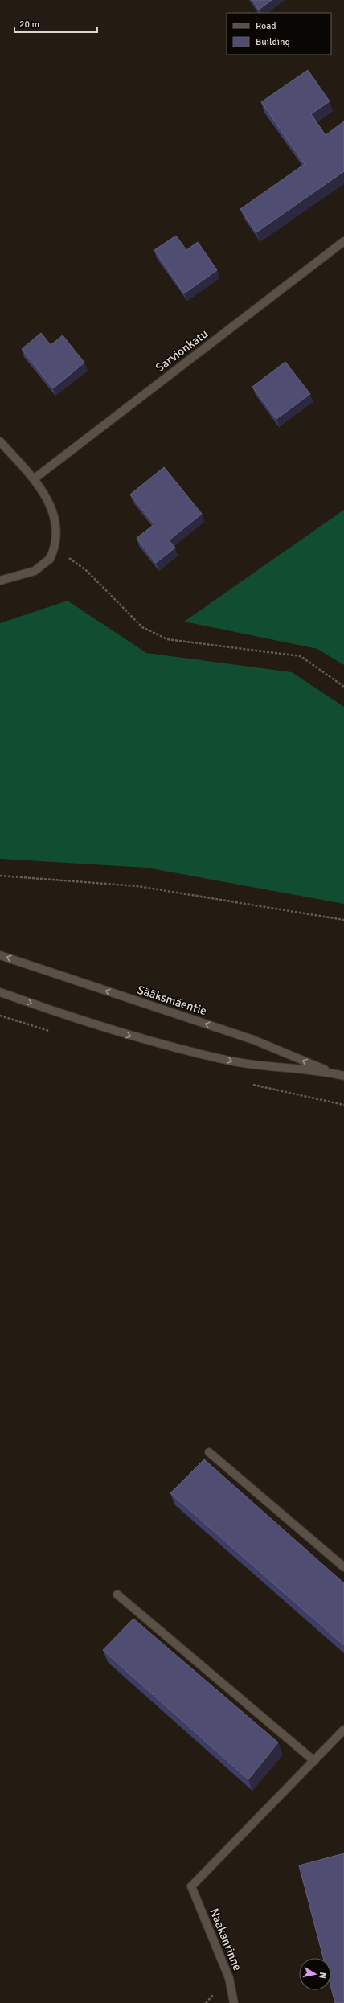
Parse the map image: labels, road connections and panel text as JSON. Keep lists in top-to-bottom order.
{
  "streets": {
    "main road": ["Sarvionkatu", "Sääksmäentie", "Naakanrinne"]
  },
  "legend": ["Road", "Building"],
  "scale_bar": "20 m",
  "north": "right"
}
